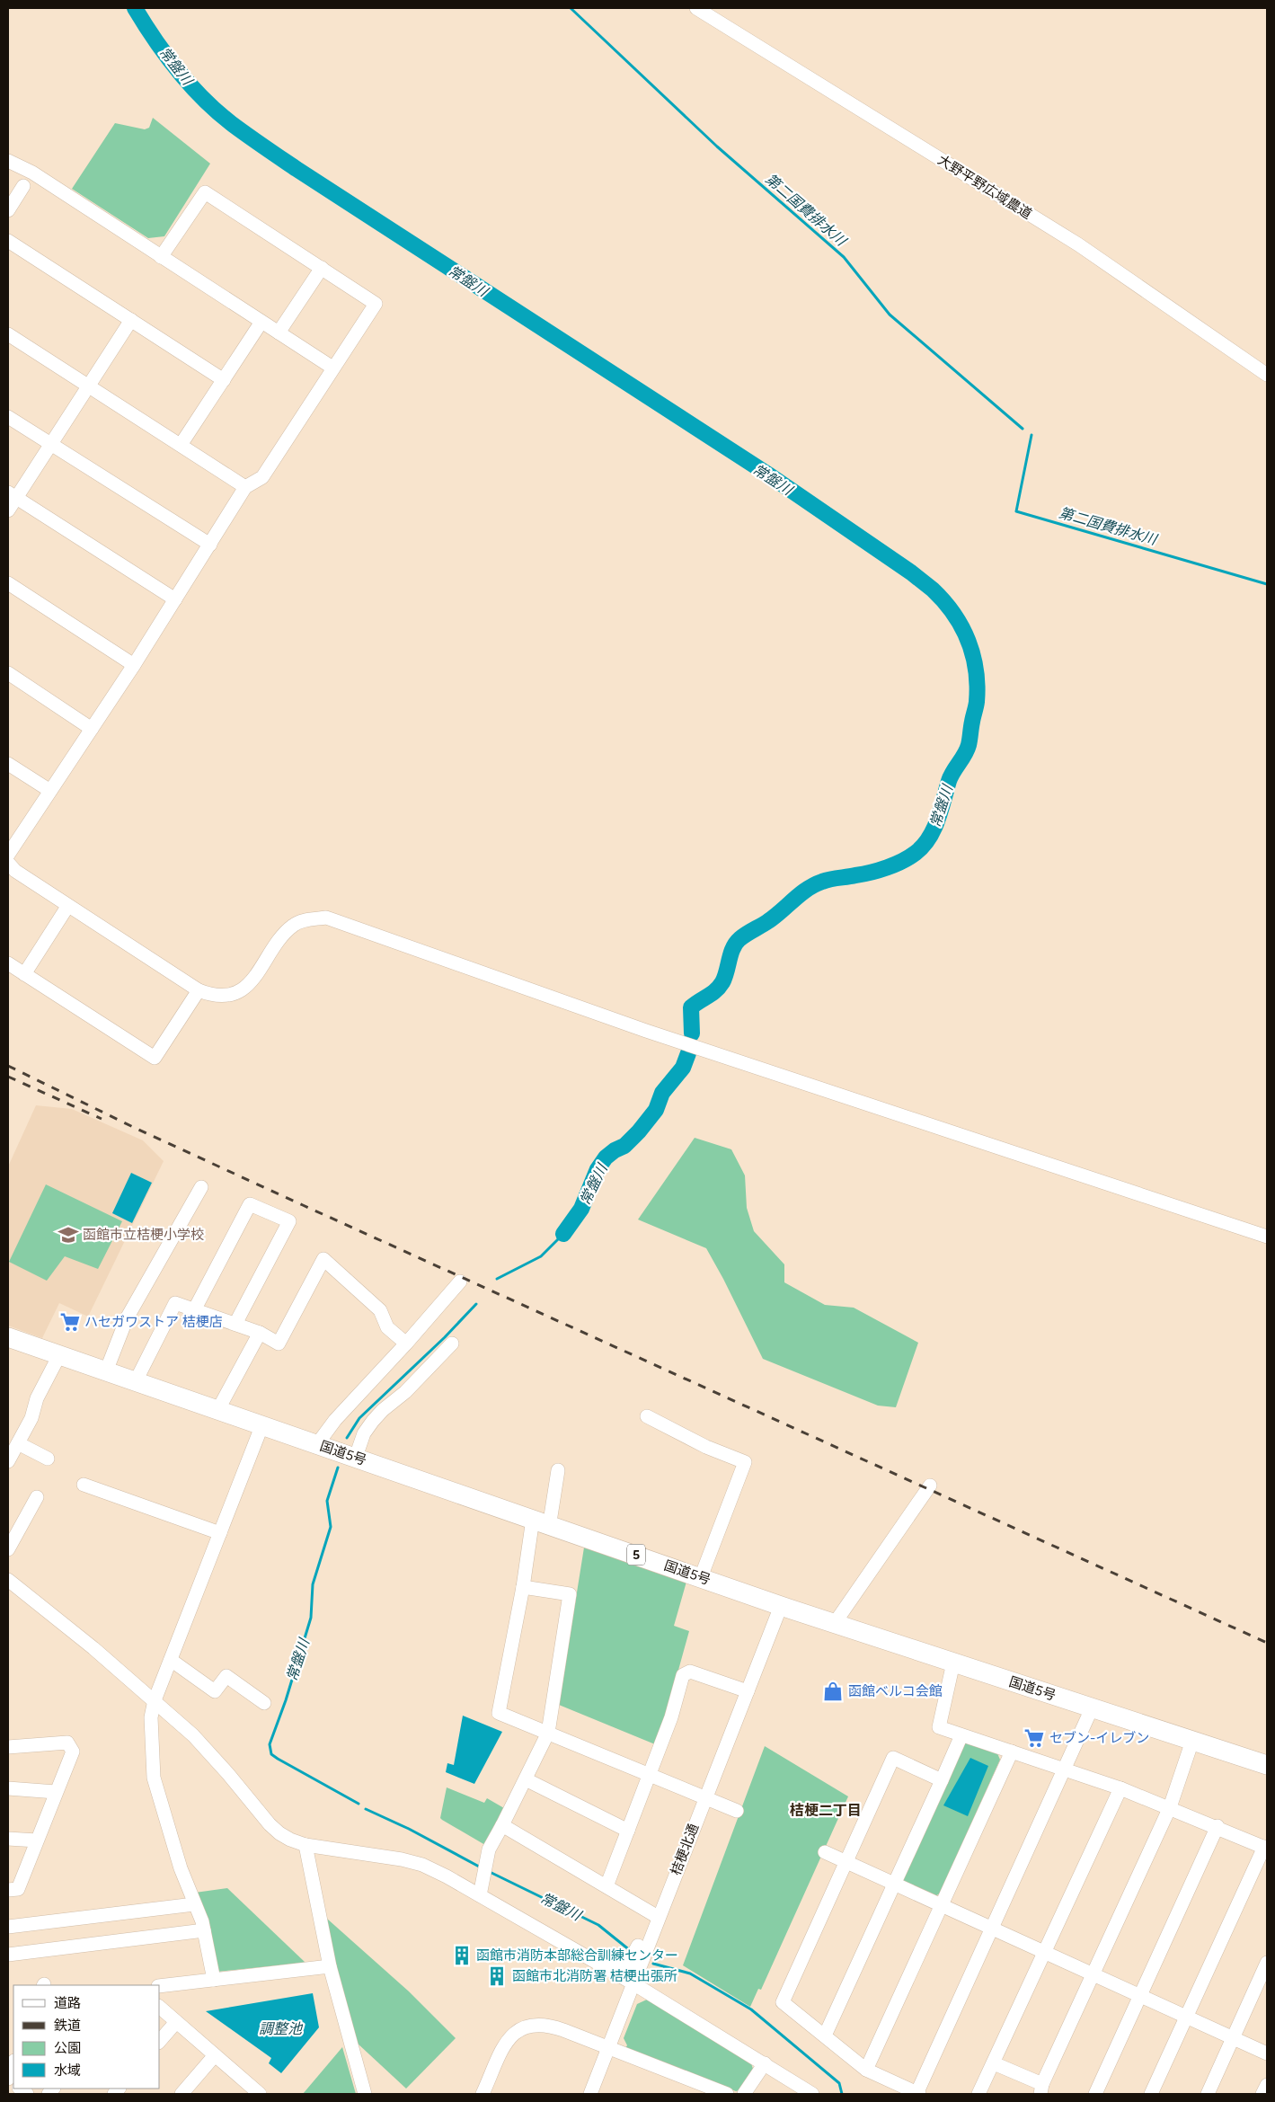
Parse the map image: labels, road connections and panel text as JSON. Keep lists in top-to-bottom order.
{
  "streets": {
    "highway": ["国道5号", "5"],
    "street": ["大野平野広域農道", "桔梗北通"]
  },
  "crossings": [
    ["国道5号", "桔梗北通"]
  ],
  "districts": ["桔梗二丁目"],
  "water": ["常盤川", "第二国費排水川", "調整池"],
  "places": {
    "school or university": ["函館市立桔梗小学校"],
    "supermarket": ["ハセガワストア 桔梗店", "セブン-イレブン"],
    "shop": ["函館ベルコ会館"],
    "building": ["函館市消防本部総合訓練センター", "函館市北消防署 桔梗出張所"]
  },
  "legend": [
    "道路",
    "鉄道",
    "公園",
    "水域"
  ]
}
